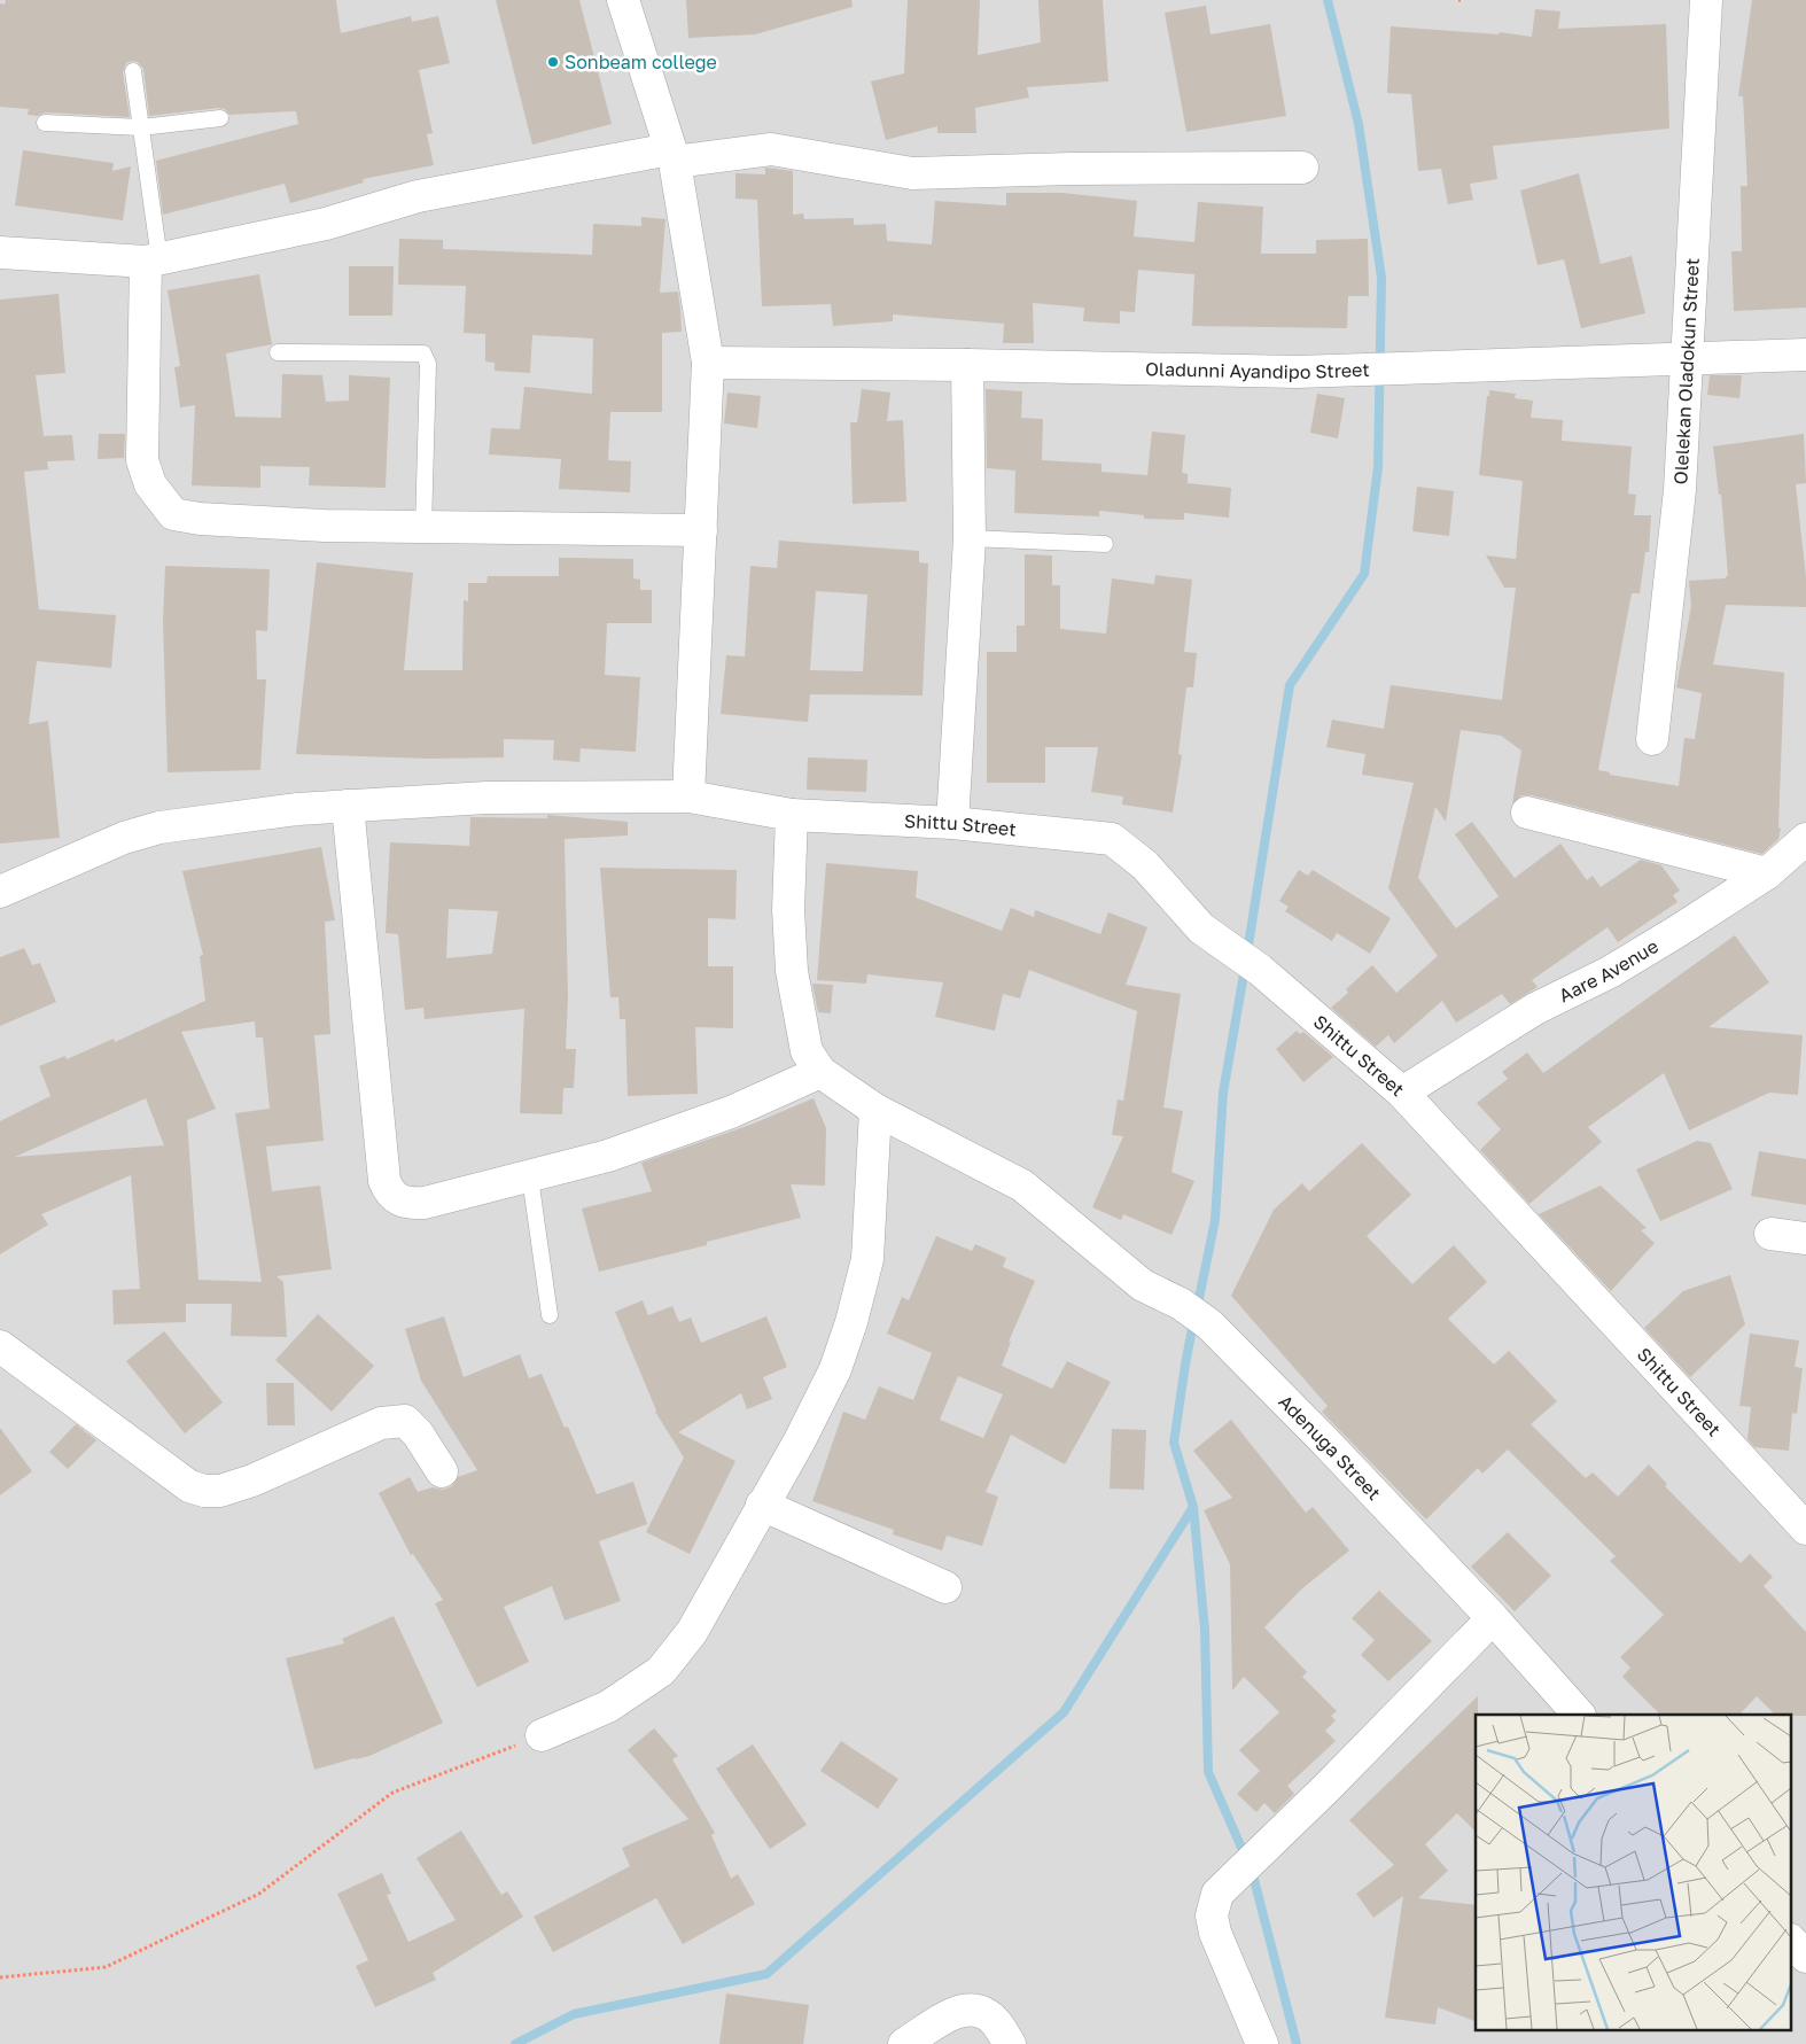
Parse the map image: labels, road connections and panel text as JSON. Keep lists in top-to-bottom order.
{
  "streets": {
    "street": [
      "Oladunni Ayandipo Street",
      "Olelekan Oladokun Street",
      "Shittu Street",
      "Aare Avenue",
      "Adenuga Street"
    ]
  },
  "crossings": [
    ["Oladunni Ayandipo Street", "Olelekan Oladokun Street"],
    ["Shittu Street", "Aare Avenue"]
  ],
  "places": ["Sonbeam college"]
}
